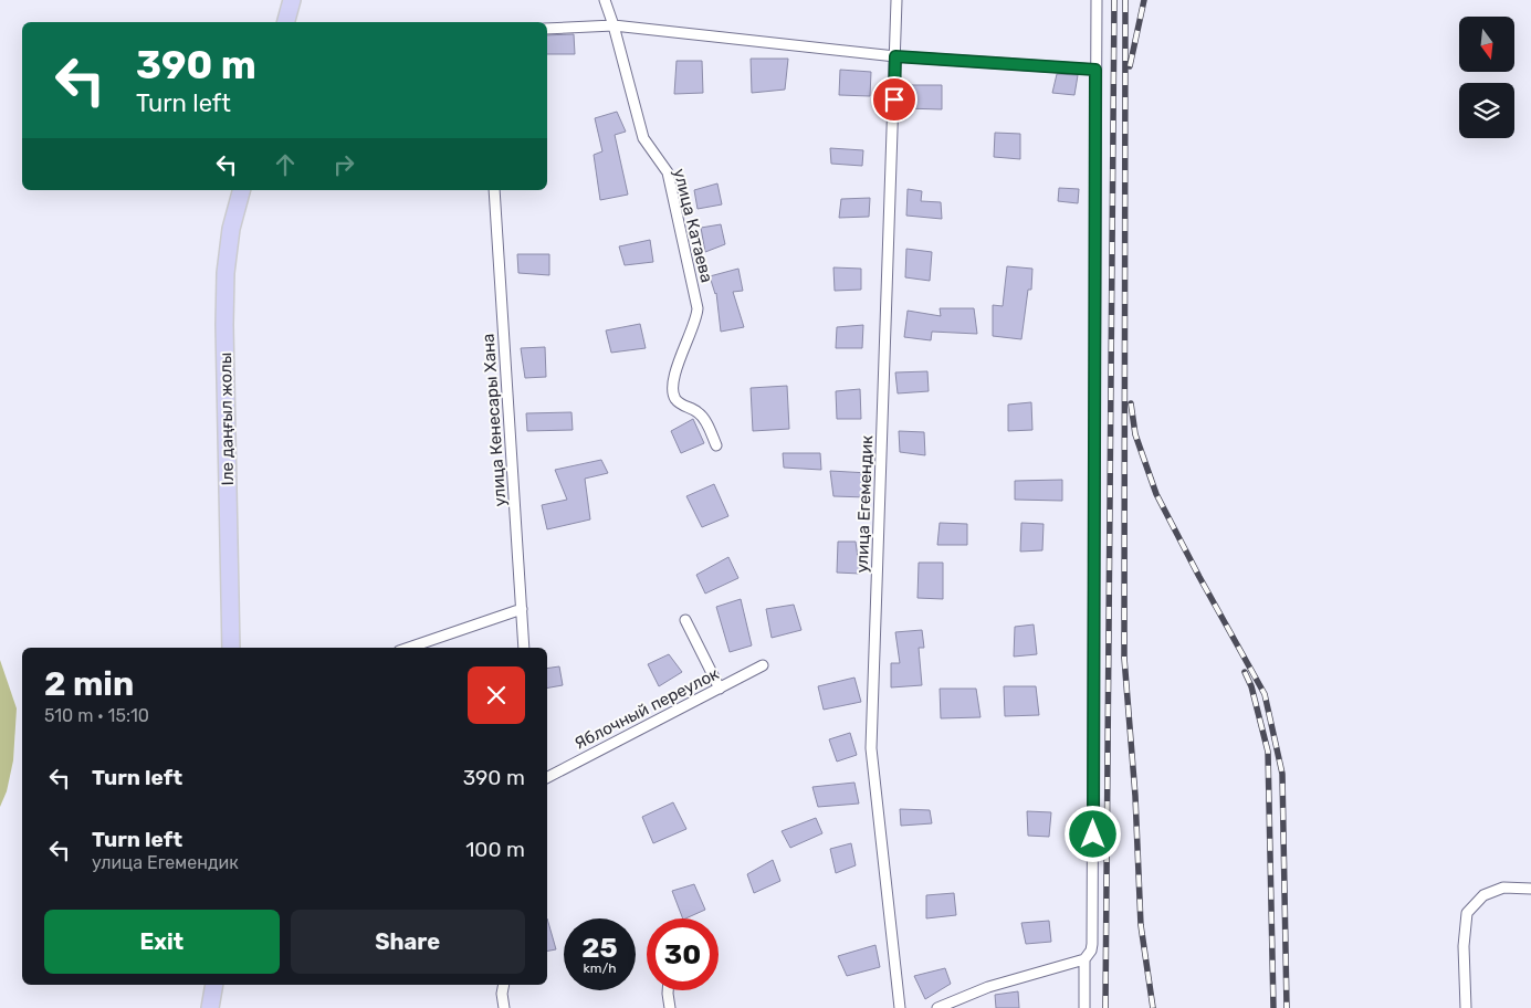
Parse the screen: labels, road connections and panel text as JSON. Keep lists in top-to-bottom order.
{
  "streets": {
    "main road": ["Іле даңғыл жолы"],
    "street": [
      "улица Катаева",
      "улица Кенесары Хана",
      "улица Егемендик",
      "Яблочный переулок"
    ]
  },
  "north": "bottom",
  "page": {
    "turn": ["390 m", "Turn left"],
    "heading": ["2 min", "510 m · 15:10"],
    "list": [
      {
        "name": "Turn left",
        "value": "390 m"
      },
      {
        "name": "Turn left",
        "note": "улица Егемендик",
        "value": "100 m"
      }
    ],
    "buttons": ["Exit", "Share"],
    "speed": "25 km/h",
    "limit": "30"
  }
}
